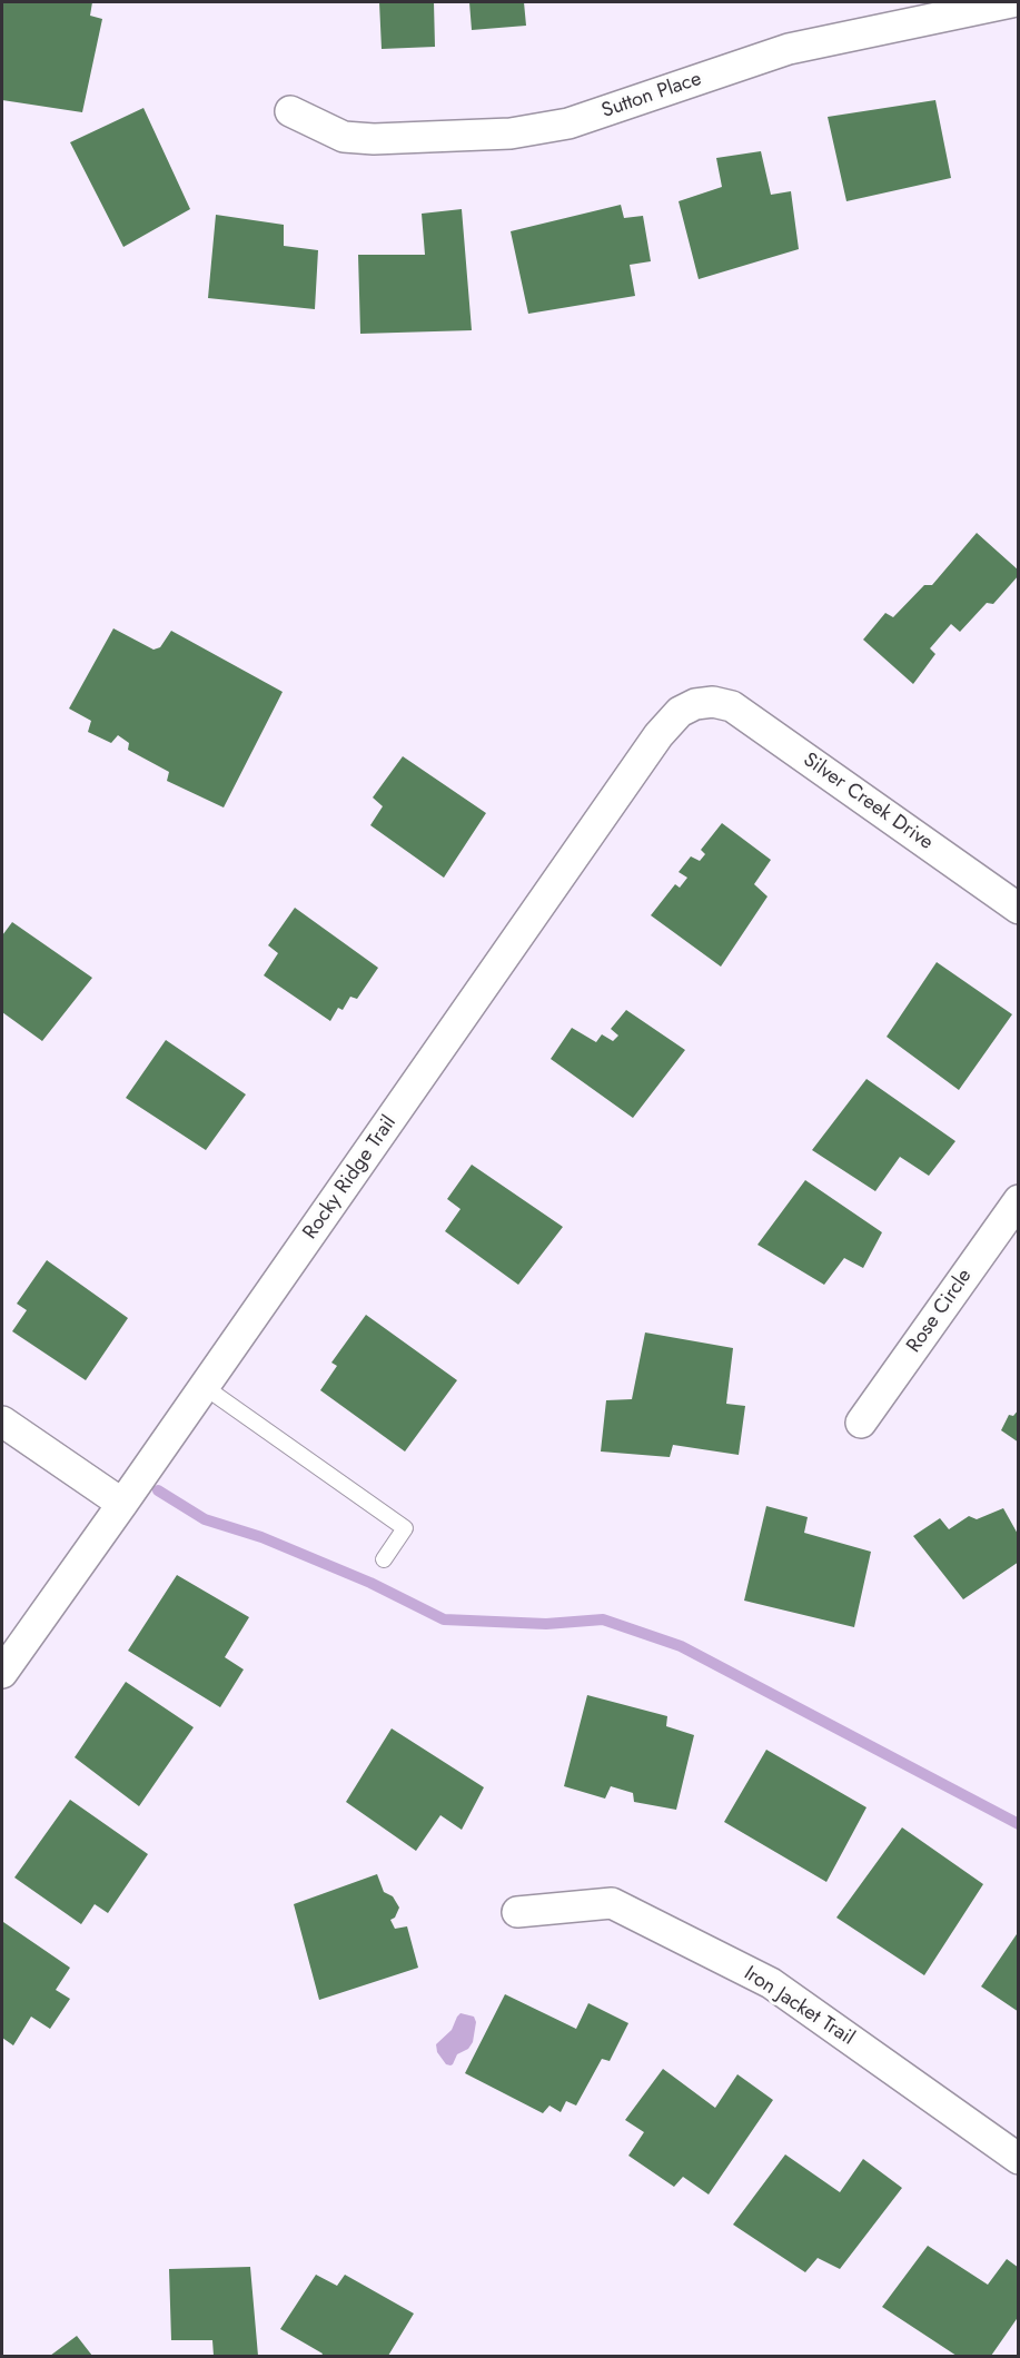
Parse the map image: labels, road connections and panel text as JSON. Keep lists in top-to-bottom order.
{
  "streets": {
    "street": [
      "Sutton Place",
      "Silver Creek Drive",
      "Rocky Ridge Trail",
      "Rose Circle",
      "Iron Jacket Trail"
    ]
  },
  "crossings": [
    ["Silver Creek Drive", "Rocky Ridge Trail"]
  ]
}
